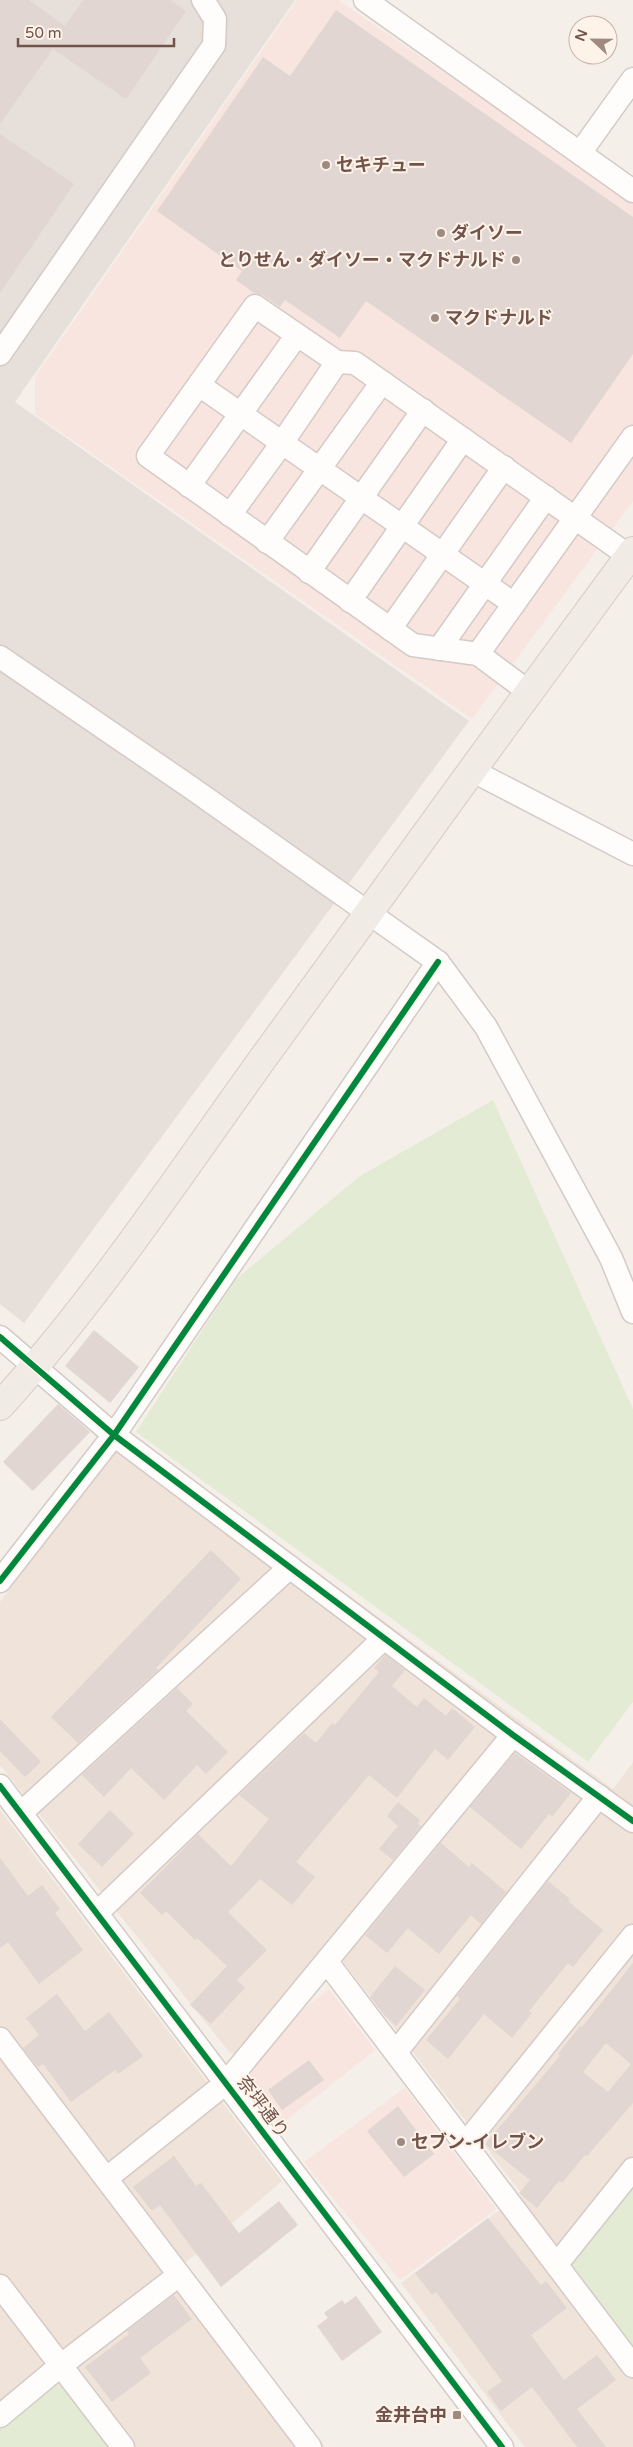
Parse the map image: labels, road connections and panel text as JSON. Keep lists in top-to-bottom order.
{
  "streets": {
    "street": ["奈坪通り"]
  },
  "places": {
    "other": [
      "セキチュー",
      "ダイソー",
      "とりせん・ダイソー・マクドナルド",
      "マクドナルド",
      "セブン-イレブン"
    ],
    "transit": ["金井台中"]
  },
  "scale_bar": "50 m",
  "north": "left"
}
